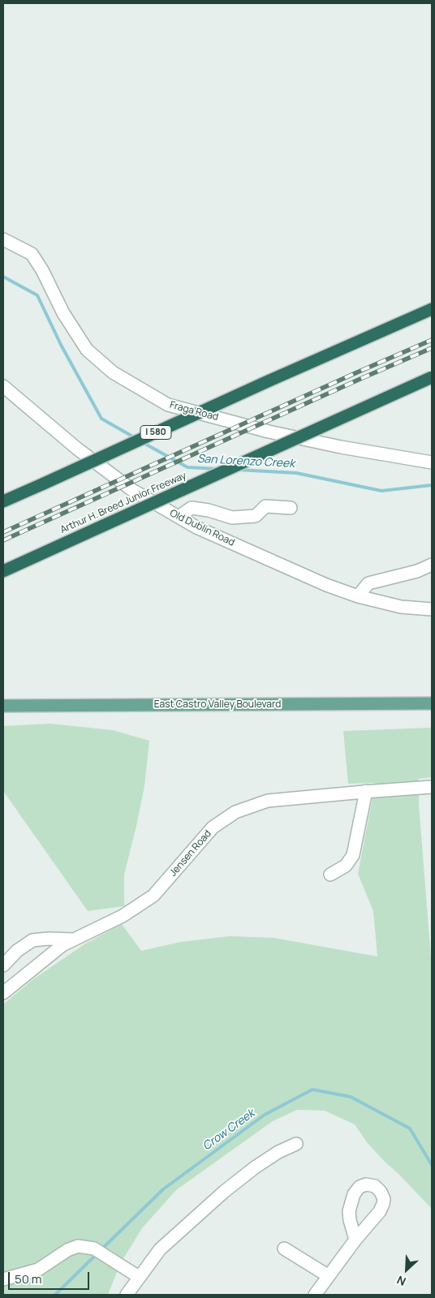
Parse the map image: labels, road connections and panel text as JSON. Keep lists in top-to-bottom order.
{
  "streets": {
    "highway": ["I 580", "Arthur H. Breed Junior Freeway"],
    "main road": ["East Castro Valley Boulevard"],
    "street": ["Fraga Road", "Old Dublin Road", "Jensen Road"]
  },
  "water": ["San Lorenzo Creek", "Crow Creek"],
  "scale_bar": "50 m",
  "north": "bottom left"
}
